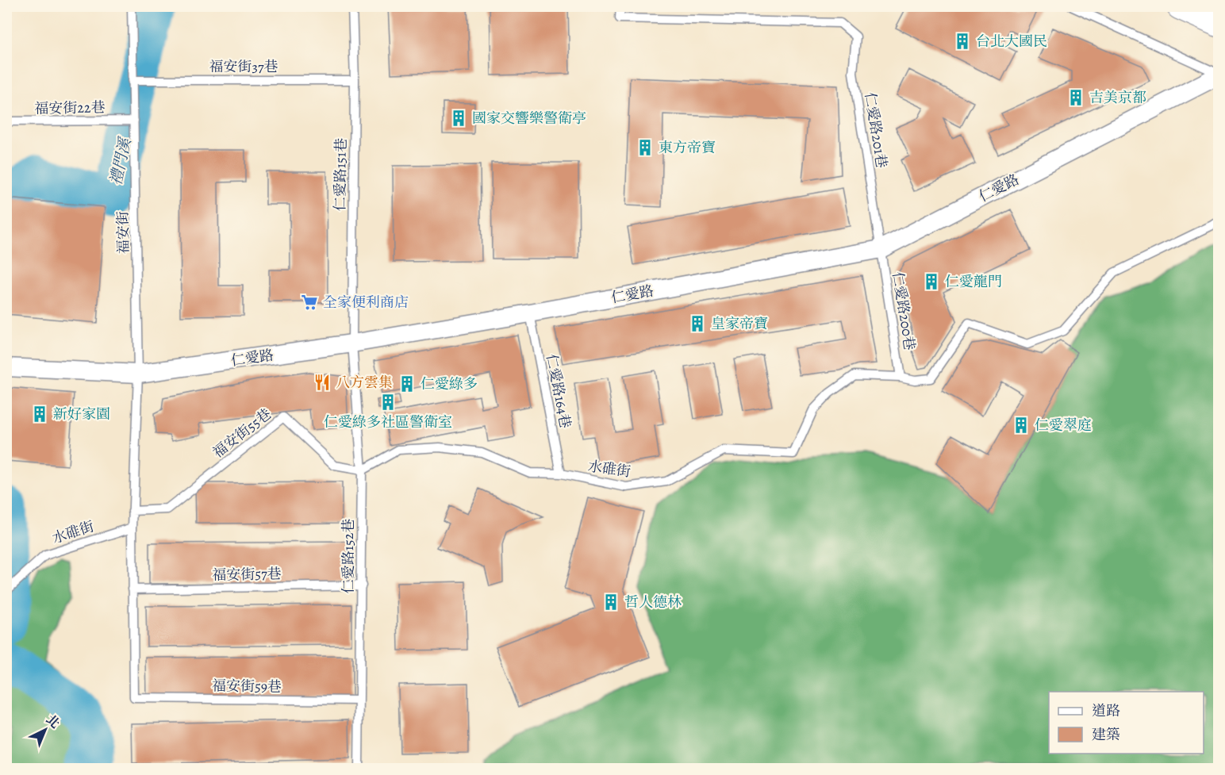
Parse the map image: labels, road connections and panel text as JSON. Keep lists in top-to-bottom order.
{
  "streets": {
    "street": ["仁愛路"],
    "lane": [
      "福安街37巷",
      "福安街22巷",
      "仁愛路201巷",
      "仁愛路151巷",
      "福安街",
      "仁愛路200巷",
      "仁愛路164巷",
      "福安街55巷",
      "水碓街",
      "仁愛路152巷",
      "福安街57巷",
      "福安街59巷"
    ]
  },
  "crossings": [
    ["福安街37巷", "仁愛路151巷"],
    ["福安街37巷", "福安街"],
    ["福安街22巷", "福安街"],
    ["仁愛路201巷", "仁愛路"],
    ["仁愛路201巷", "仁愛路200巷"],
    ["仁愛路151巷", "仁愛路"],
    ["仁愛路151巷", "仁愛路152巷"],
    ["仁愛路", "福安街"],
    ["仁愛路", "仁愛路200巷"],
    ["仁愛路", "仁愛路164巷"],
    ["仁愛路", "仁愛路152巷"],
    ["福安街", "福安街55巷"],
    ["福安街", "水碓街"],
    ["福安街", "福安街57巷"],
    ["福安街", "福安街59巷"],
    ["仁愛路200巷", "水碓街"],
    ["仁愛路164巷", "水碓街"],
    ["福安街55巷", "水碓街"],
    ["福安街55巷", "仁愛路152巷"],
    ["水碓街", "仁愛路152巷"],
    ["仁愛路152巷", "福安街57巷"],
    ["仁愛路152巷", "福安街59巷"]
  ],
  "water": ["禮門溪"],
  "places": {
    "building": [
      "台北大國民",
      "吉美京都",
      "國家交響樂警衛亭",
      "東方帝寶",
      "仁愛龍門",
      "皇家帝寶",
      "仁愛綠多",
      "仁愛綠多社區警衛室",
      "新好家園",
      "仁愛翠庭",
      "哲人德林"
    ],
    "supermarket": ["全家便利商店"],
    "restaurant": ["八方雲集"]
  },
  "legend": ["道路", "建築"],
  "north": "top right"
}
